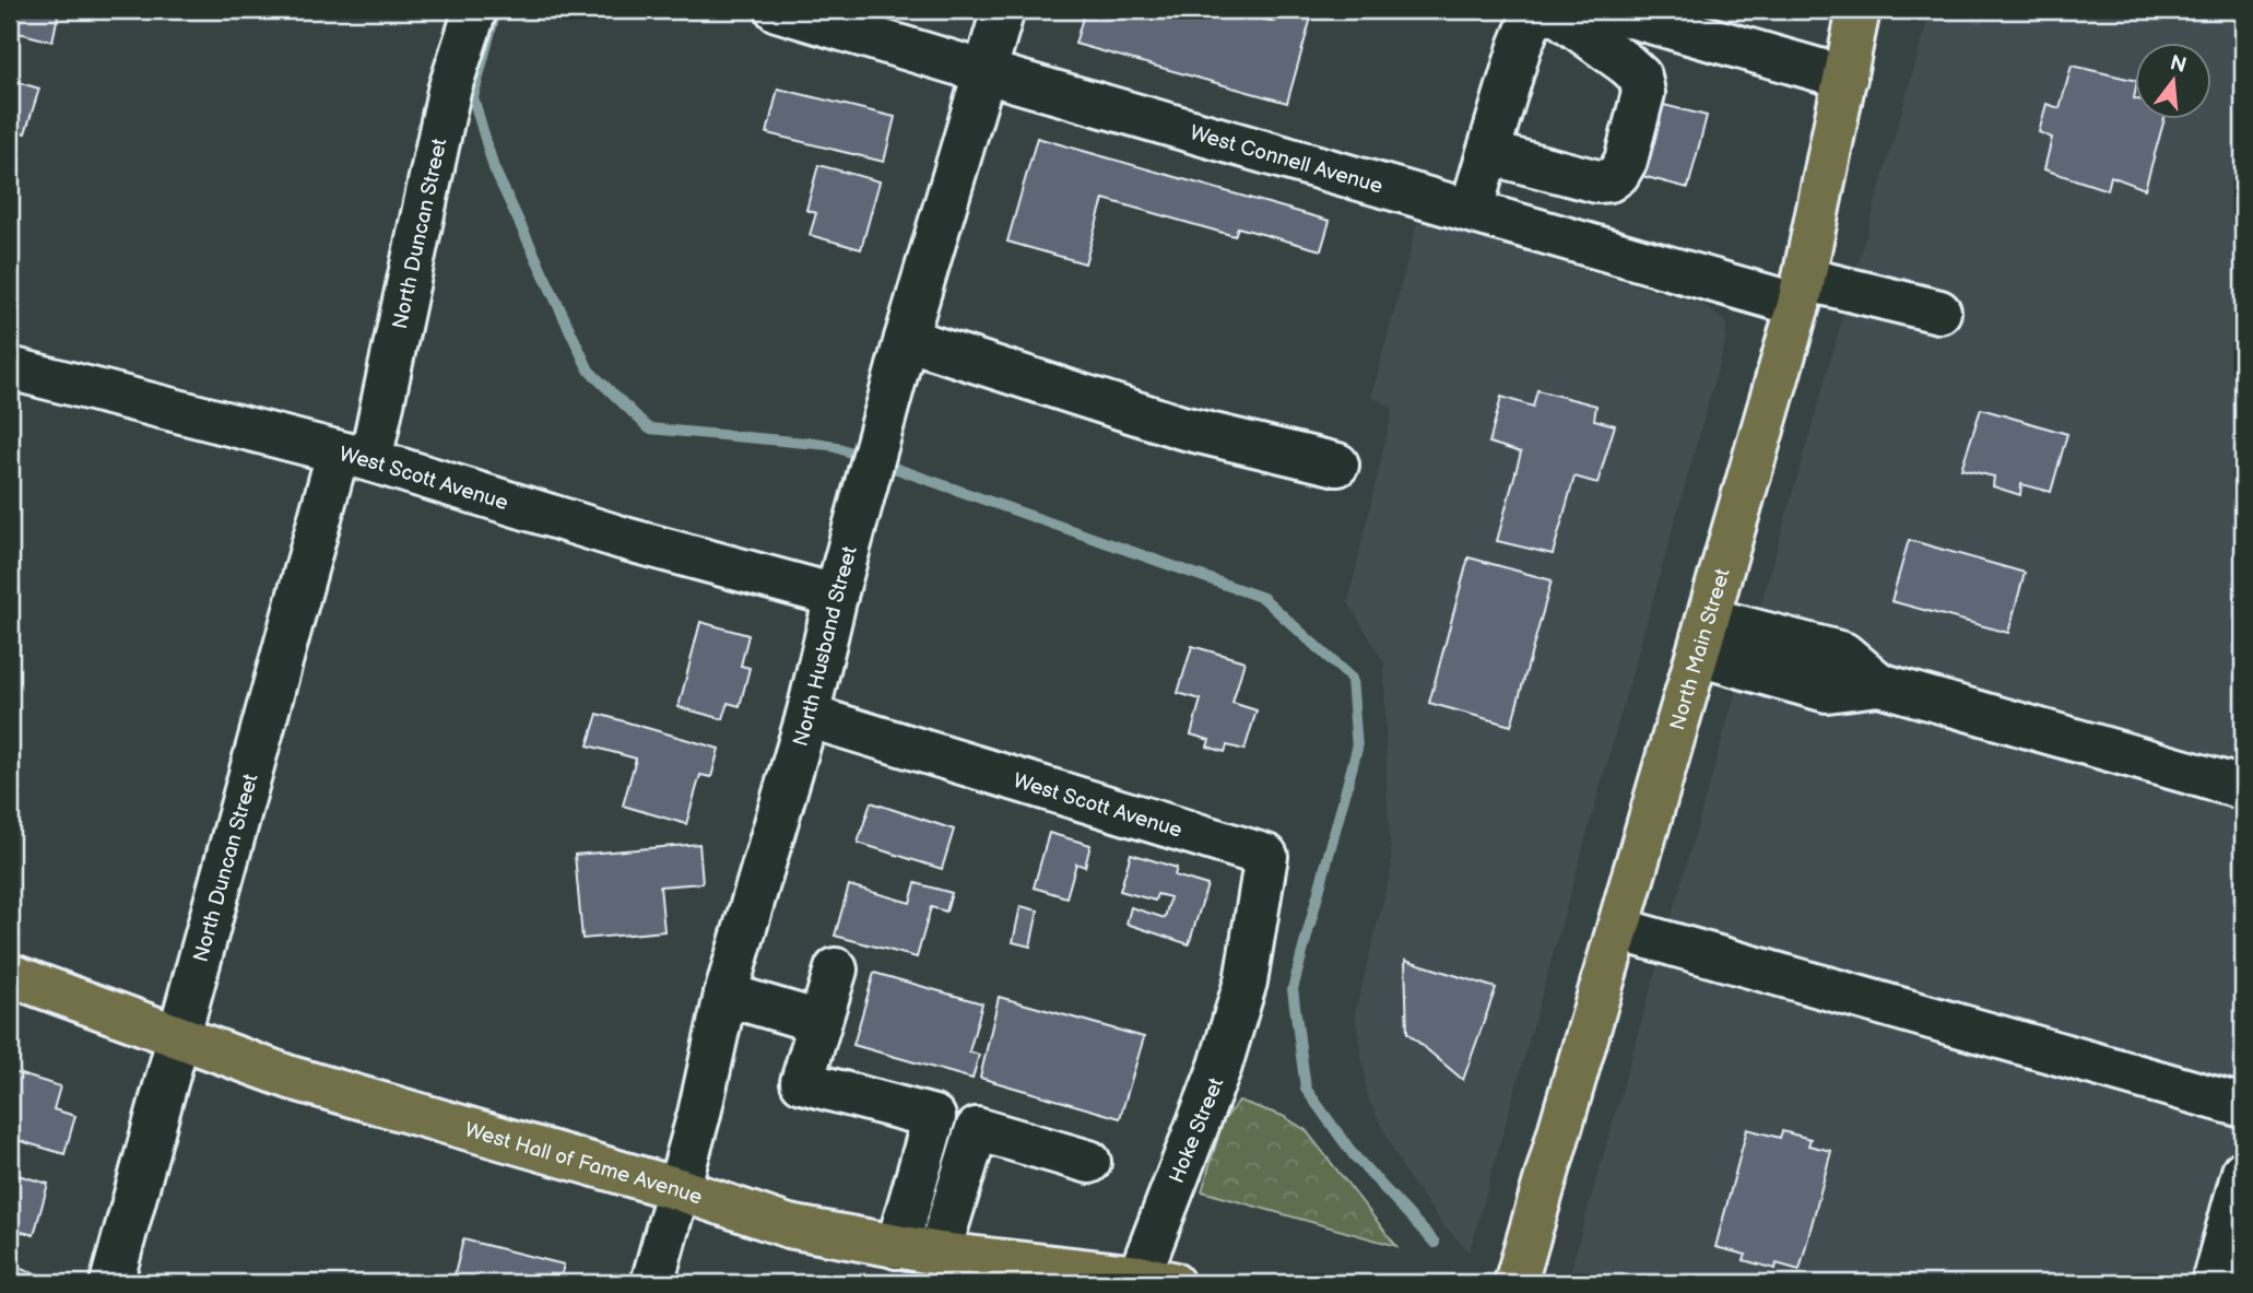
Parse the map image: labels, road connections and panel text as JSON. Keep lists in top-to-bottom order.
{
  "streets": {
    "main road": ["North Main Street", "West Hall of Fame Avenue"],
    "street": [
      "West Connell Avenue",
      "North Duncan Street",
      "West Scott Avenue",
      "North Husband Street",
      "Hoke Street"
    ]
  },
  "crossings": [
    ["West Connell Avenue", "North Husband Street"],
    ["West Connell Avenue", "North Main Street"],
    ["North Duncan Street", "West Scott Avenue"],
    ["North Duncan Street", "West Hall of Fame Avenue"],
    ["West Scott Avenue", "North Husband Street"],
    ["West Scott Avenue", "Hoke Street"],
    ["North Husband Street", "West Hall of Fame Avenue"],
    ["Hoke Street", "West Hall of Fame Avenue"]
  ],
  "north": "top"
}
